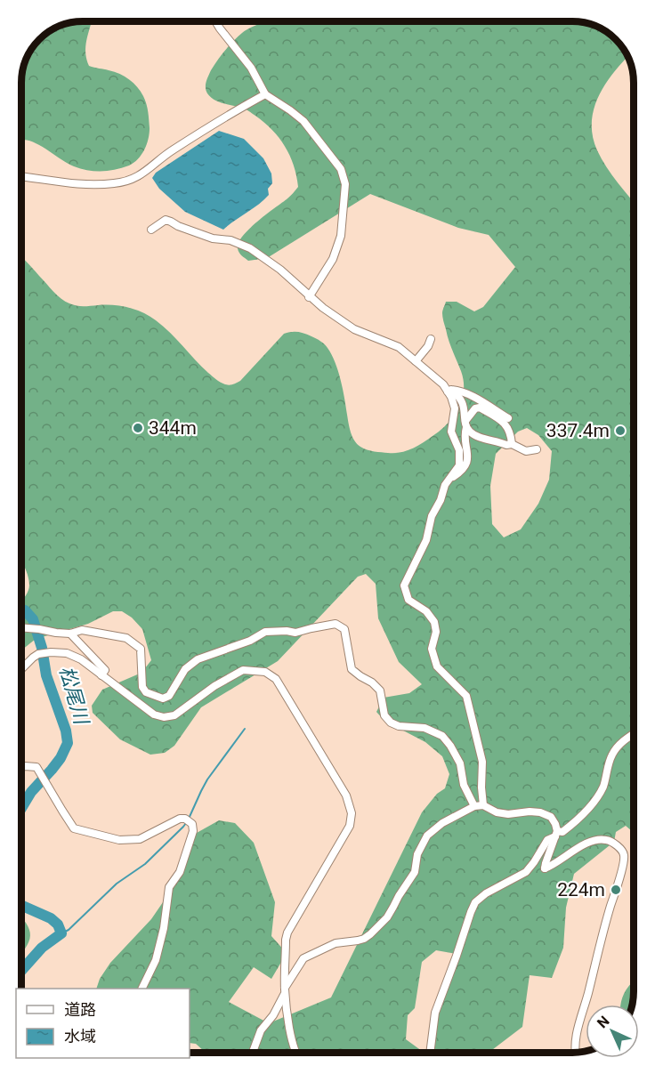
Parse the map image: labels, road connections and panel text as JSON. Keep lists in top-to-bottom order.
{
  "water": ["松尾川"],
  "places": ["344m", "337.4m", "224m"],
  "legend": ["道路", "水域"],
  "north": "top left"
}
